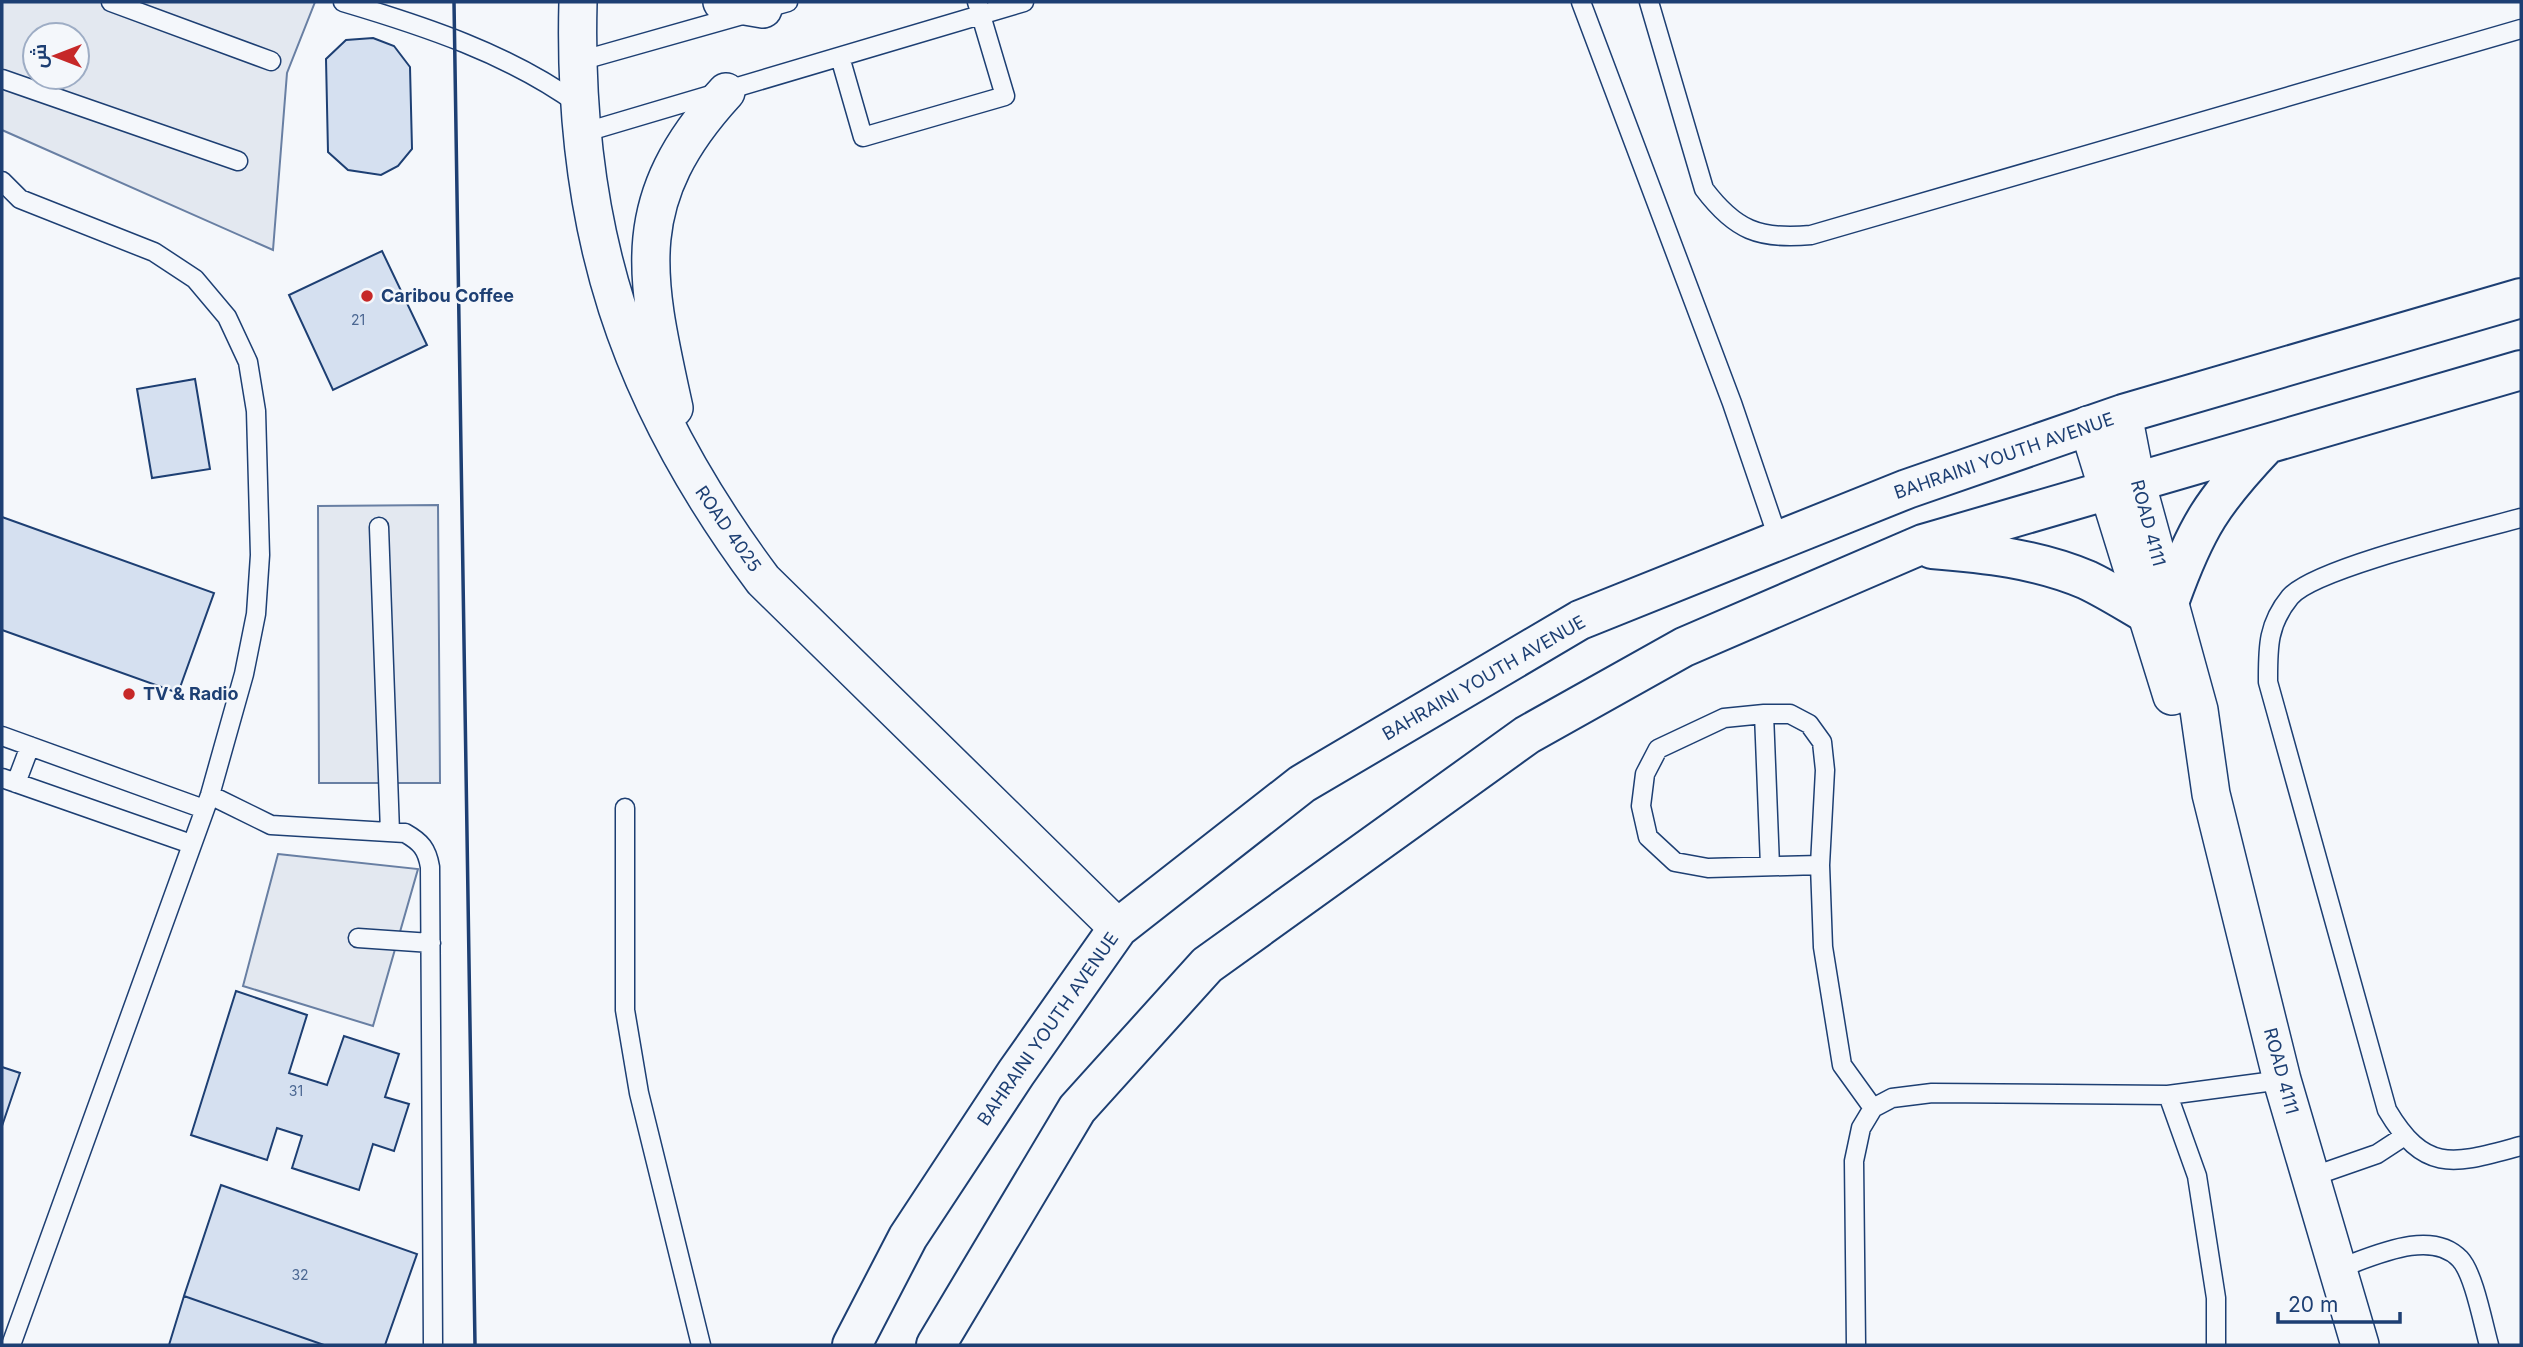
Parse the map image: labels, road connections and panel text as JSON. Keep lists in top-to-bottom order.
{
  "streets": {
    "street": ["BAHRAINI YOUTH AVENUE", "ROAD 4111", "ROAD 4025"]
  },
  "crossings": [
    ["BAHRAINI YOUTH AVENUE", "ROAD 4111"],
    ["BAHRAINI YOUTH AVENUE", "ROAD 4025"]
  ],
  "places": ["Caribou Coffee", "TV & Radio"],
  "house_numbers": ["21", "31", "32"],
  "scale_bar": "20 m",
  "north": "left"
}
